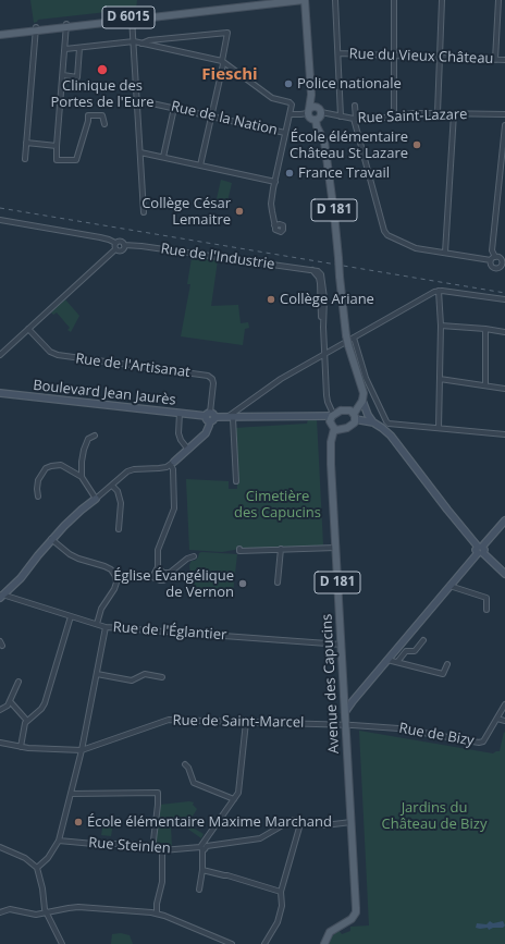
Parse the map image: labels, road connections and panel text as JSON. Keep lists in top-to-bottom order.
{
  "streets": {
    "main road": [
      "D 6015",
      "D 181",
      "Boulevard Jean Jaurès",
      "Avenue des Capucins"
    ],
    "street": [
      "Rue du Vieux Château",
      "Rue Saint-Lazare",
      "Rue de la Nation",
      "Rue de l'Industrie",
      "Rue de l'Artisanat",
      "Rue de l'Églantier",
      "Rue de Saint-Marcel",
      "Rue de Bizy",
      "Rue Steinlen"
    ]
  },
  "crossings": [
    ["Rue de l'Artisanat", "Boulevard Jean Jaurès"],
    ["Boulevard Jean Jaurès", "Avenue des Capucins"],
    ["Rue de l'Églantier", "Avenue des Capucins"],
    ["Avenue des Capucins", "Rue de Saint-Marcel"],
    ["Avenue des Capucins", "Rue de Bizy"],
    ["Avenue des Capucins", "Rue Steinlen"],
    ["Rue de Saint-Marcel", "Rue de Bizy"]
  ],
  "districts": ["Fieschi"],
  "parks": ["Cimetière des Capucins", "Jardins du Château de Bizy"],
  "places": [
    "Clinique des Portes de l'Eure",
    "Police nationale",
    "École élémentaire Château St Lazare",
    "France Travail",
    "Collège César Lemaitre",
    "Collège Ariane",
    "Église Évangélique de Vernon",
    "École élémentaire Maxime Marchand"
  ]
}
